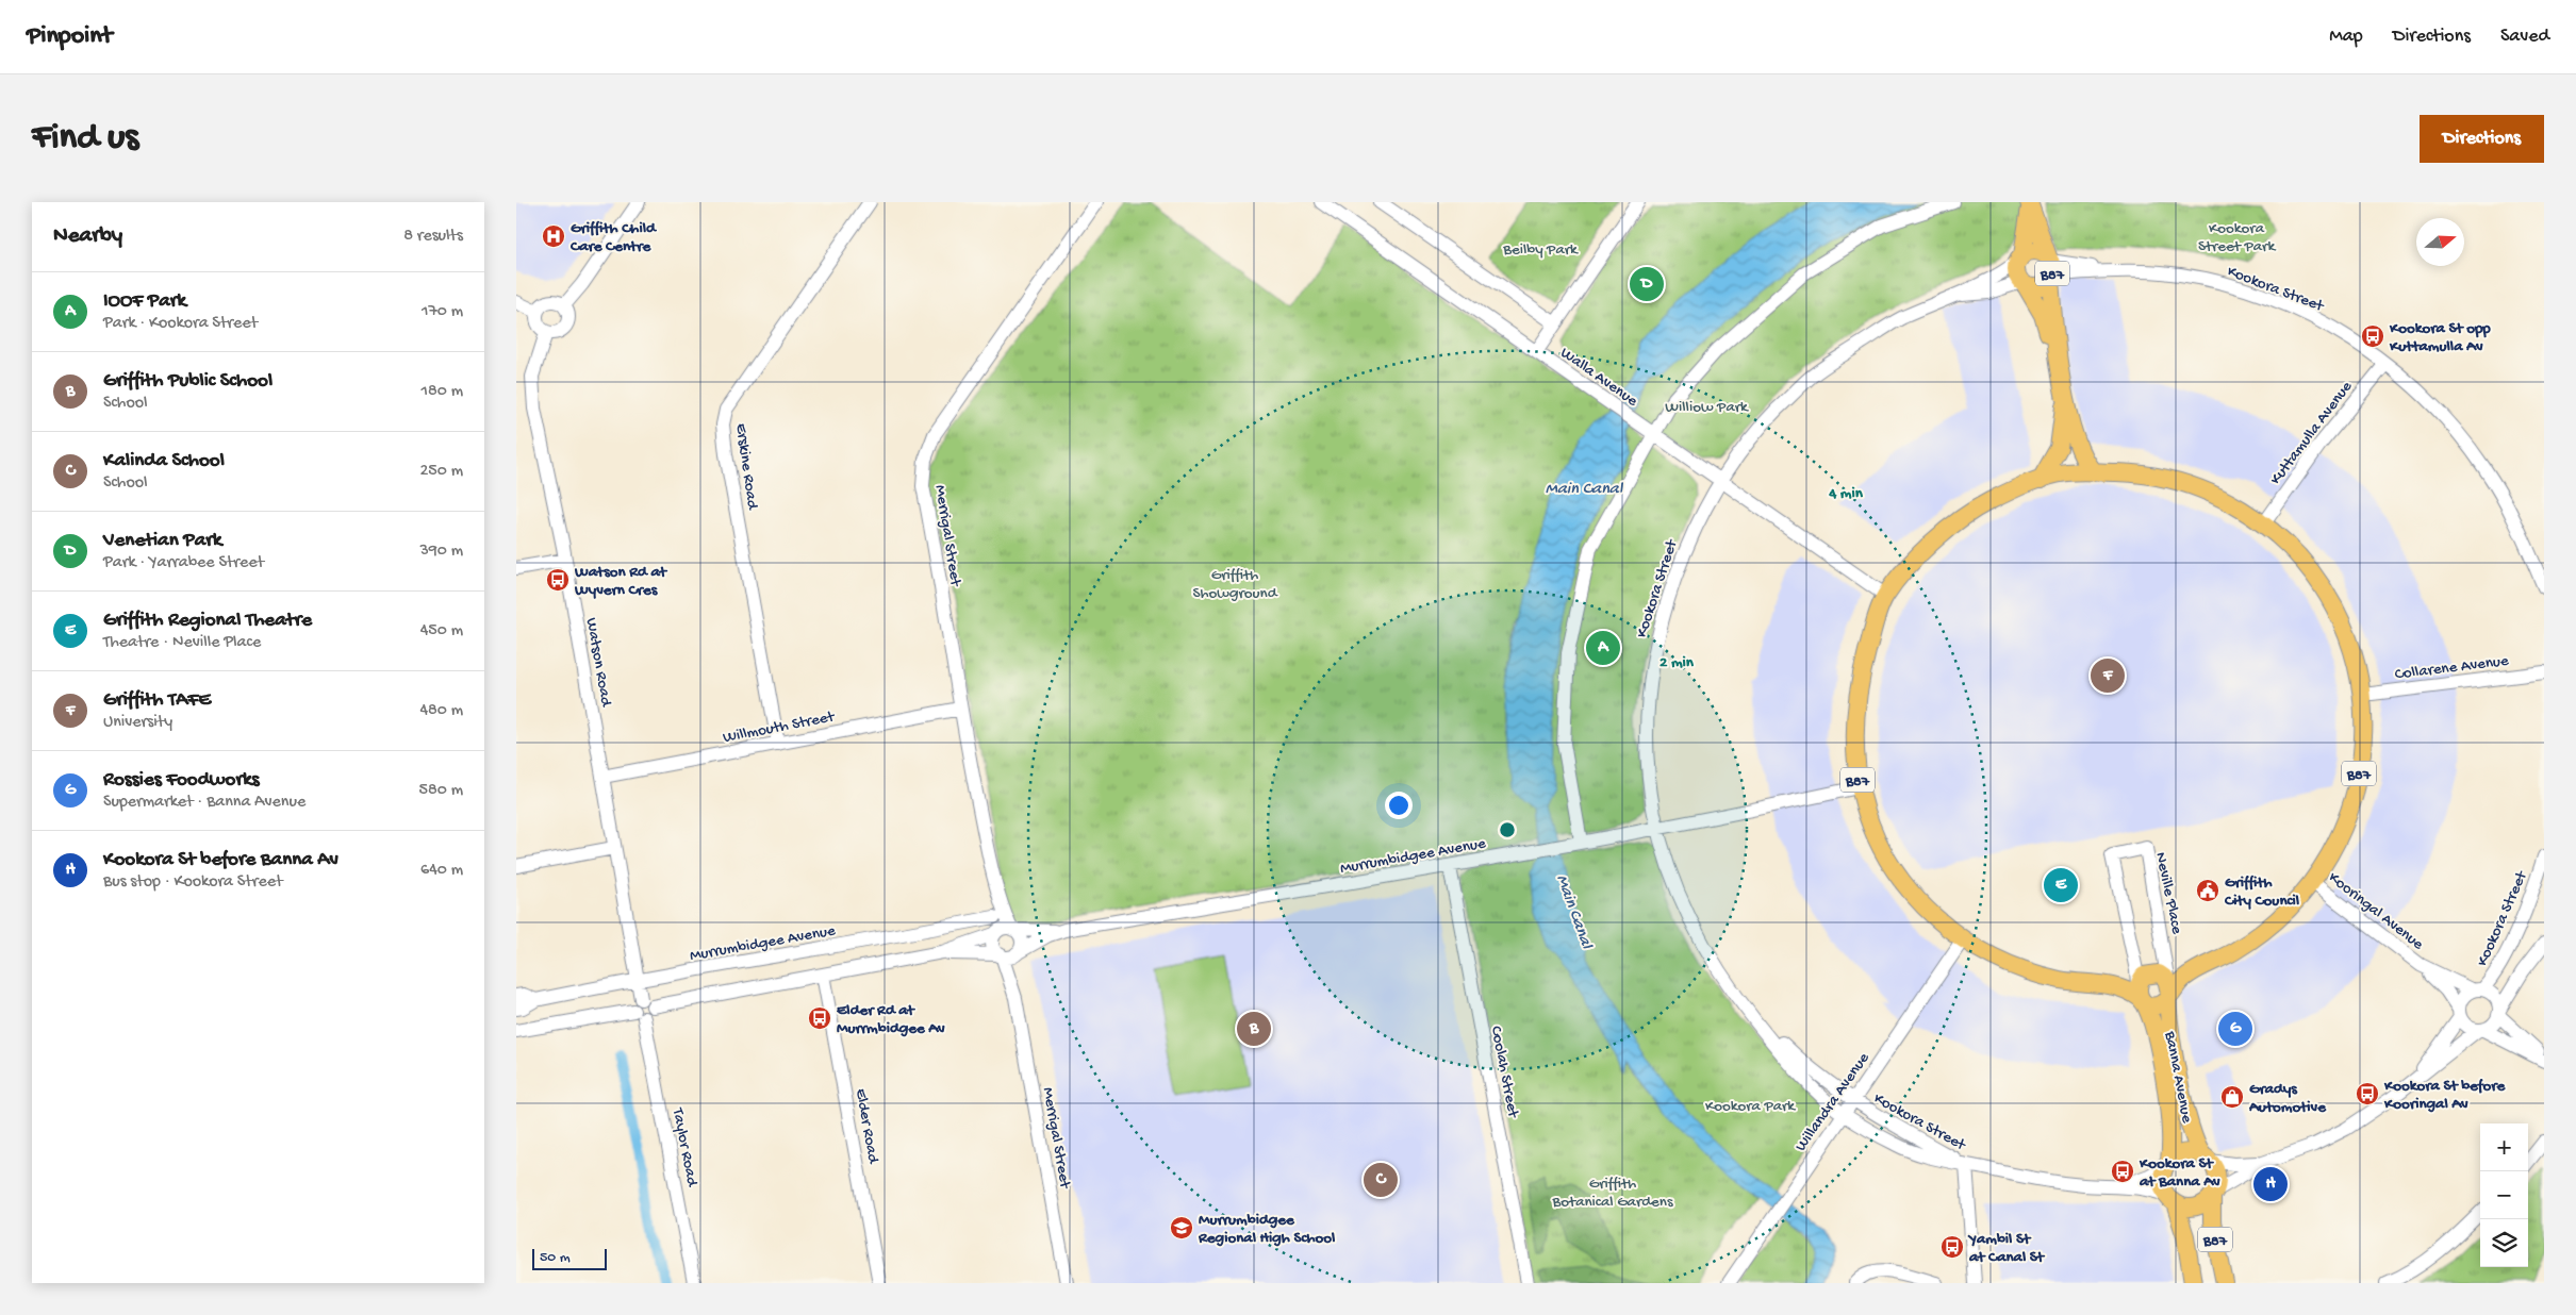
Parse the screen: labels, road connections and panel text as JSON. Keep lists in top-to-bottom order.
{
  "streets": {
    "main road": ["B87", "Banna Avenue"],
    "street": [
      "Kookora Street",
      "Walla Avenue",
      "Kuttamulla Avenue",
      "Erskine Road",
      "Merrigal Street",
      "Watson Road",
      "Collarene Avenue",
      "Willmouth Street",
      "Murrumbidgee Avenue",
      "Neville Place",
      "Kooringal Avenue",
      "Coolah Street",
      "Willandra Avenue",
      "Elder Road",
      "Taylor Road"
    ]
  },
  "crossings": [
    ["B87", "Kookora Street"],
    ["B87", "Walla Avenue"],
    ["B87", "Kuttamulla Avenue"],
    ["B87", "Collarene Avenue"],
    ["B87", "Murrumbidgee Avenue"],
    ["B87", "Neville Place"],
    ["B87", "Kooringal Avenue"],
    ["B87", "Banna Avenue"],
    ["B87", "Willandra Avenue"],
    ["Kookora Street", "Walla Avenue"],
    ["Kookora Street", "Kuttamulla Avenue"],
    ["Kookora Street", "Murrumbidgee Avenue"],
    ["Kookora Street", "Kooringal Avenue"],
    ["Kookora Street", "Banna Avenue"],
    ["Kookora Street", "Willandra Avenue"],
    ["Erskine Road", "Willmouth Street"],
    ["Merrigal Street", "Willmouth Street"],
    ["Merrigal Street", "Murrumbidgee Avenue"],
    ["Watson Road", "Willmouth Street"],
    ["Watson Road", "Murrumbidgee Avenue"],
    ["Watson Road", "Taylor Road"],
    ["Murrumbidgee Avenue", "Coolah Street"],
    ["Neville Place", "Banna Avenue"]
  ],
  "water": ["Main Canal"],
  "parks": [
    "Kookora Street Park",
    "Beilby Park",
    "Williow Park",
    "Griffith Showground",
    "Kookora Park",
    "Griffith Botanical Gardens"
  ],
  "places": {
    "hospital": ["Griffith Child Care Centre"],
    "bus stop": [
      "Kookora St opp Kuttamulla Av",
      "Watson Rd at Wyvern Cres",
      "Elder Rd at Murrmbidgee Av",
      "Kookora St before Kooringal Av",
      "Kookora St at Banna Av",
      "Yambil St at Canal St"
    ],
    "public building": ["Griffith City Council"],
    "shop": ["Gradys Automotive"],
    "school or university": ["Murrumbidgee Regional High School"]
  },
  "scale_bar": "50 m",
  "north": "right",
  "page": {
    "header": "Pinpoint",
    "nav": ["Map", "Directions", "Saved"],
    "buttons": "Directions",
    "title": "Find us",
    "heading": ["Nearby", "8 results"],
    "pins": [
      "D",
      "A",
      "F",
      "E",
      "B",
      "G",
      "C",
      "H"
    ],
    "list": [
      {
        "mark": "A",
        "name": "IOOF Park",
        "note": "Park · Kookora Street",
        "value": "170 m"
      },
      {
        "mark": "B",
        "name": "Griffith Public School",
        "note": "School",
        "value": "180 m"
      },
      {
        "mark": "C",
        "name": "Kalinda School",
        "note": "School",
        "value": "250 m"
      },
      {
        "mark": "D",
        "name": "Venetian Park",
        "note": "Park · Yarrabee Street",
        "value": "390 m"
      },
      {
        "mark": "E",
        "name": "Griffith Regional Theatre",
        "note": "Theatre · Neville Place",
        "value": "450 m"
      },
      {
        "mark": "F",
        "name": "Griffith TAFE",
        "note": "University",
        "value": "480 m"
      },
      {
        "mark": "G",
        "name": "Rossies Foodworks",
        "note": "Supermarket · Banna Avenue",
        "value": "580 m"
      },
      {
        "mark": "H",
        "name": "Kookora St before Banna Av",
        "note": "Bus stop · Kookora Street",
        "value": "640 m"
      }
    ],
    "map_buttons": ["+", "−"],
    "scale": "50 m"
  },
  "rings": ["4 min", "2 min"]
}
